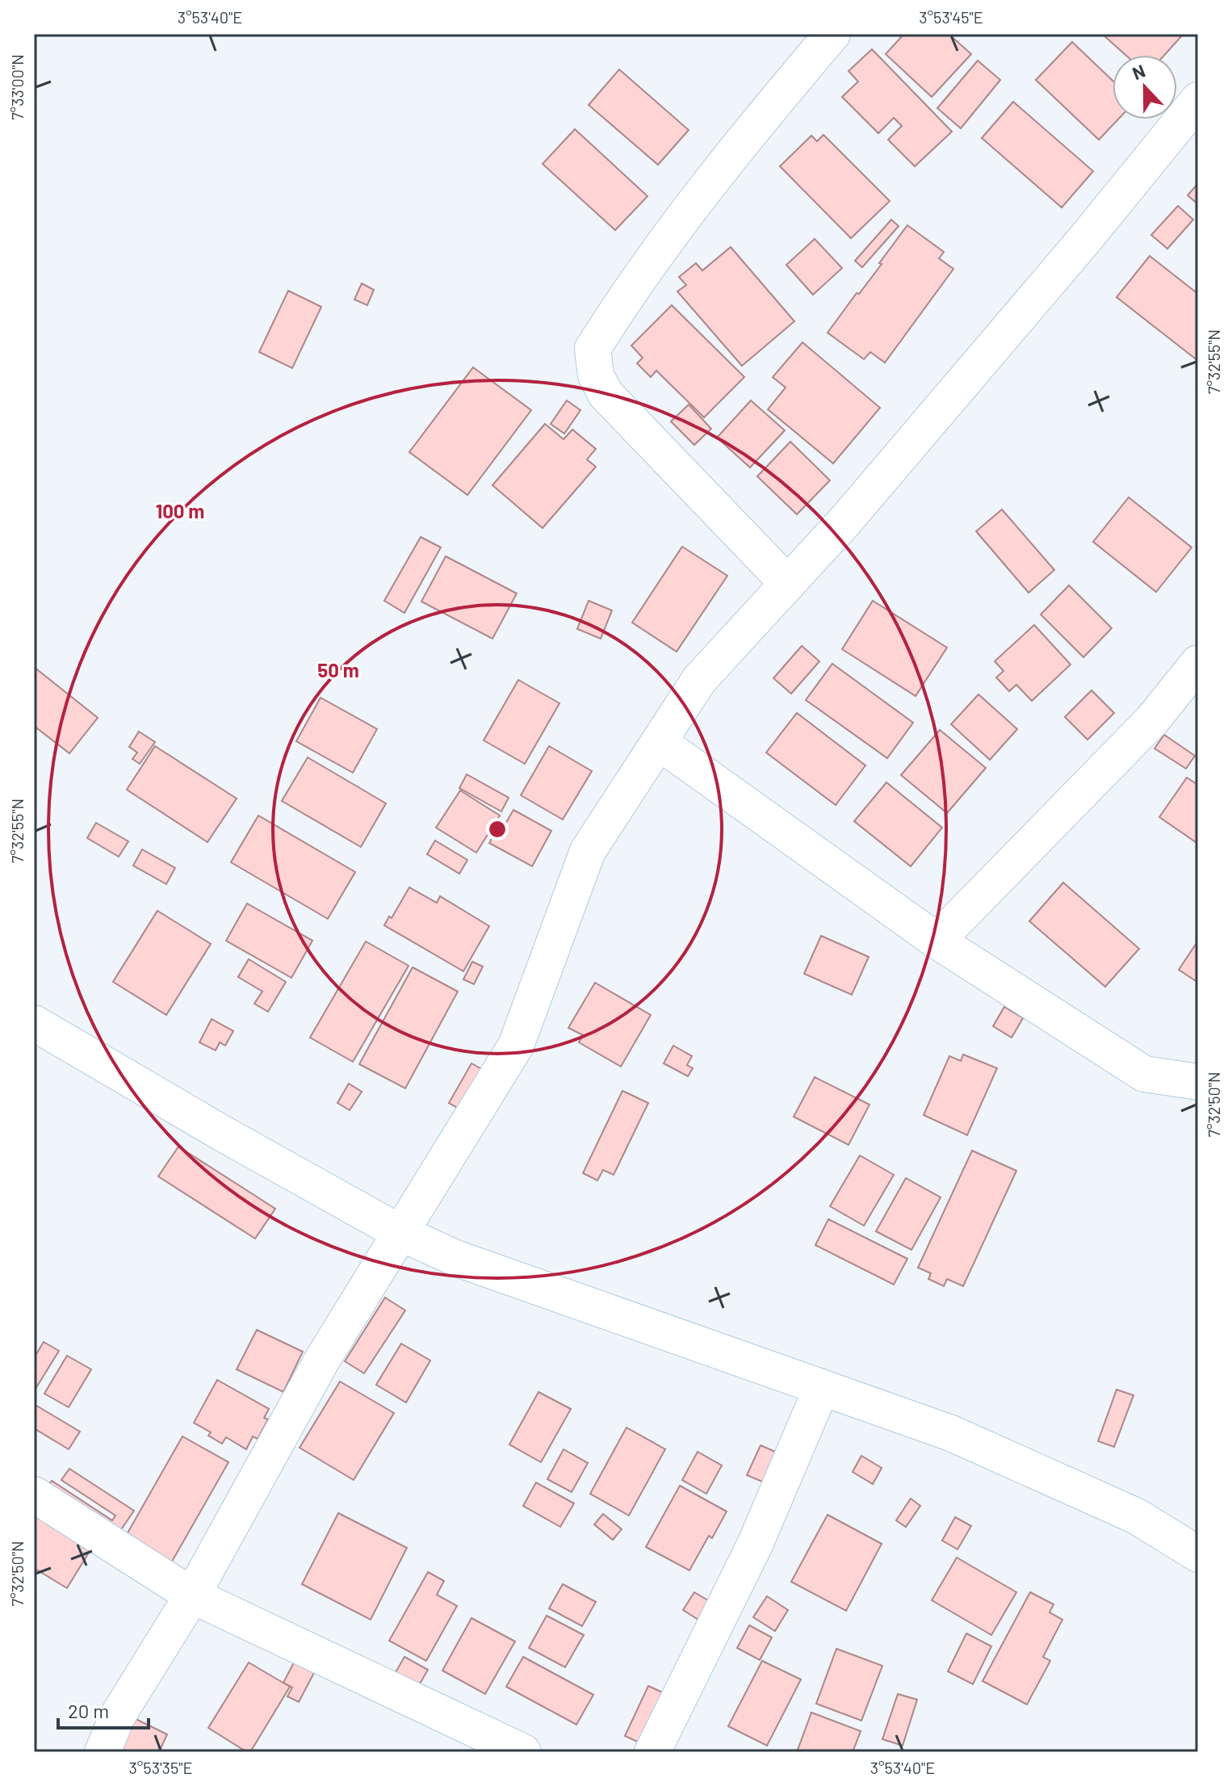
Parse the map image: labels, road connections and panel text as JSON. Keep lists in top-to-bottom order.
{
  "scale_bar": "20 m",
  "north": "top",
  "coordinates": [
    "3°53'40\"E",
    "3°53'45\"E",
    "7°33'00\"N",
    "7°32'55\"N",
    "7°32'50\"N",
    "3°53'35\"E"
  ],
  "rings": ["100 m", "50 m"]
}
